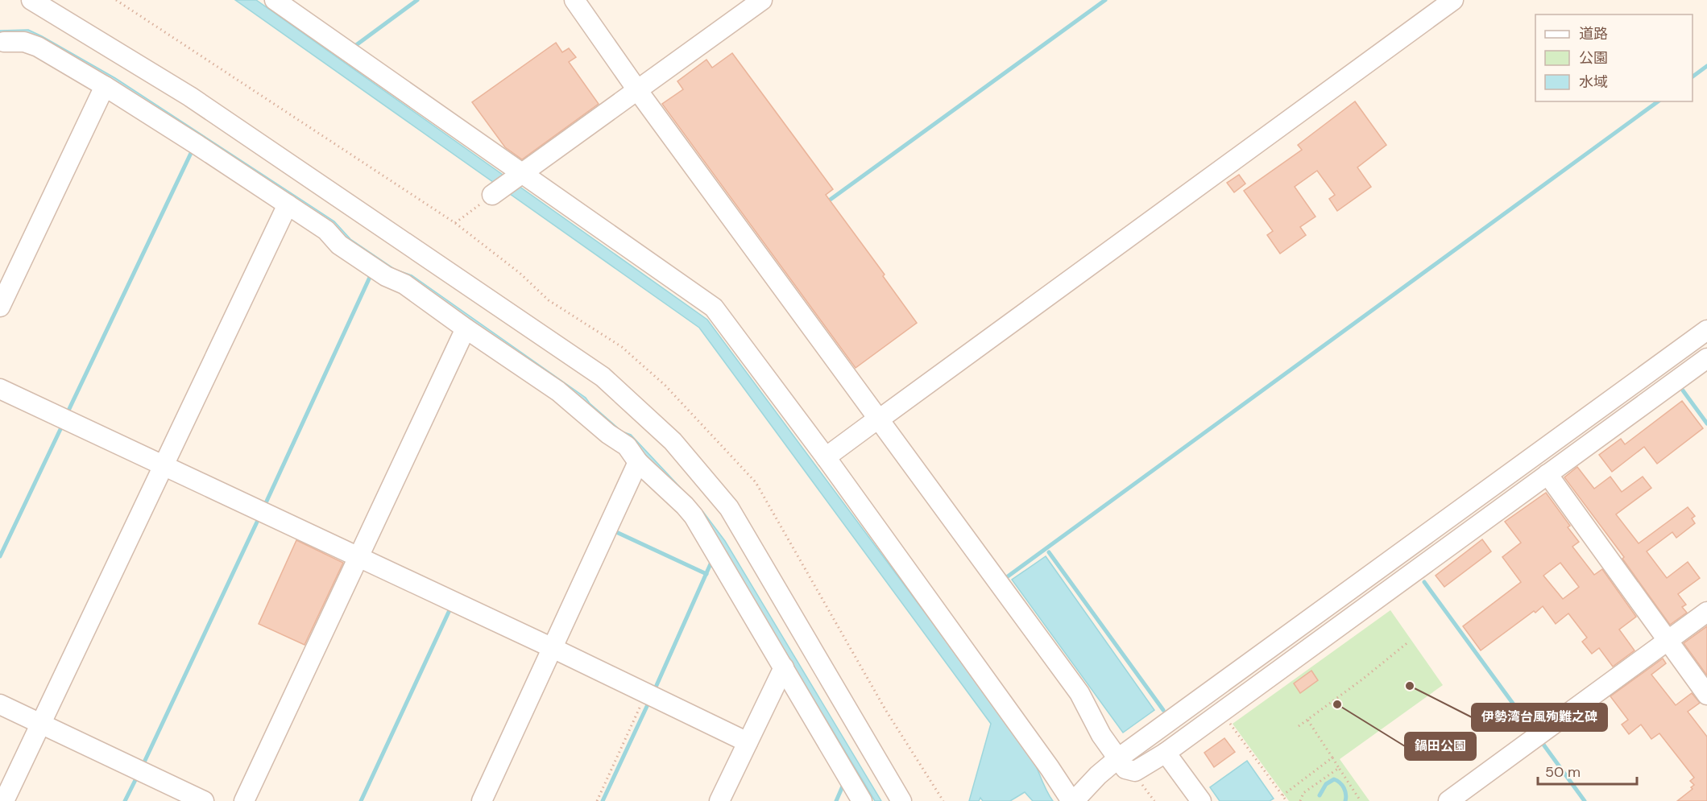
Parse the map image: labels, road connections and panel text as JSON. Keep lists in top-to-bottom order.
{
  "places": ["伊勢湾台風殉難之碑", "鍋田公園"],
  "legend": ["道路", "公園", "水域"],
  "scale_bar": "50 m"
}
